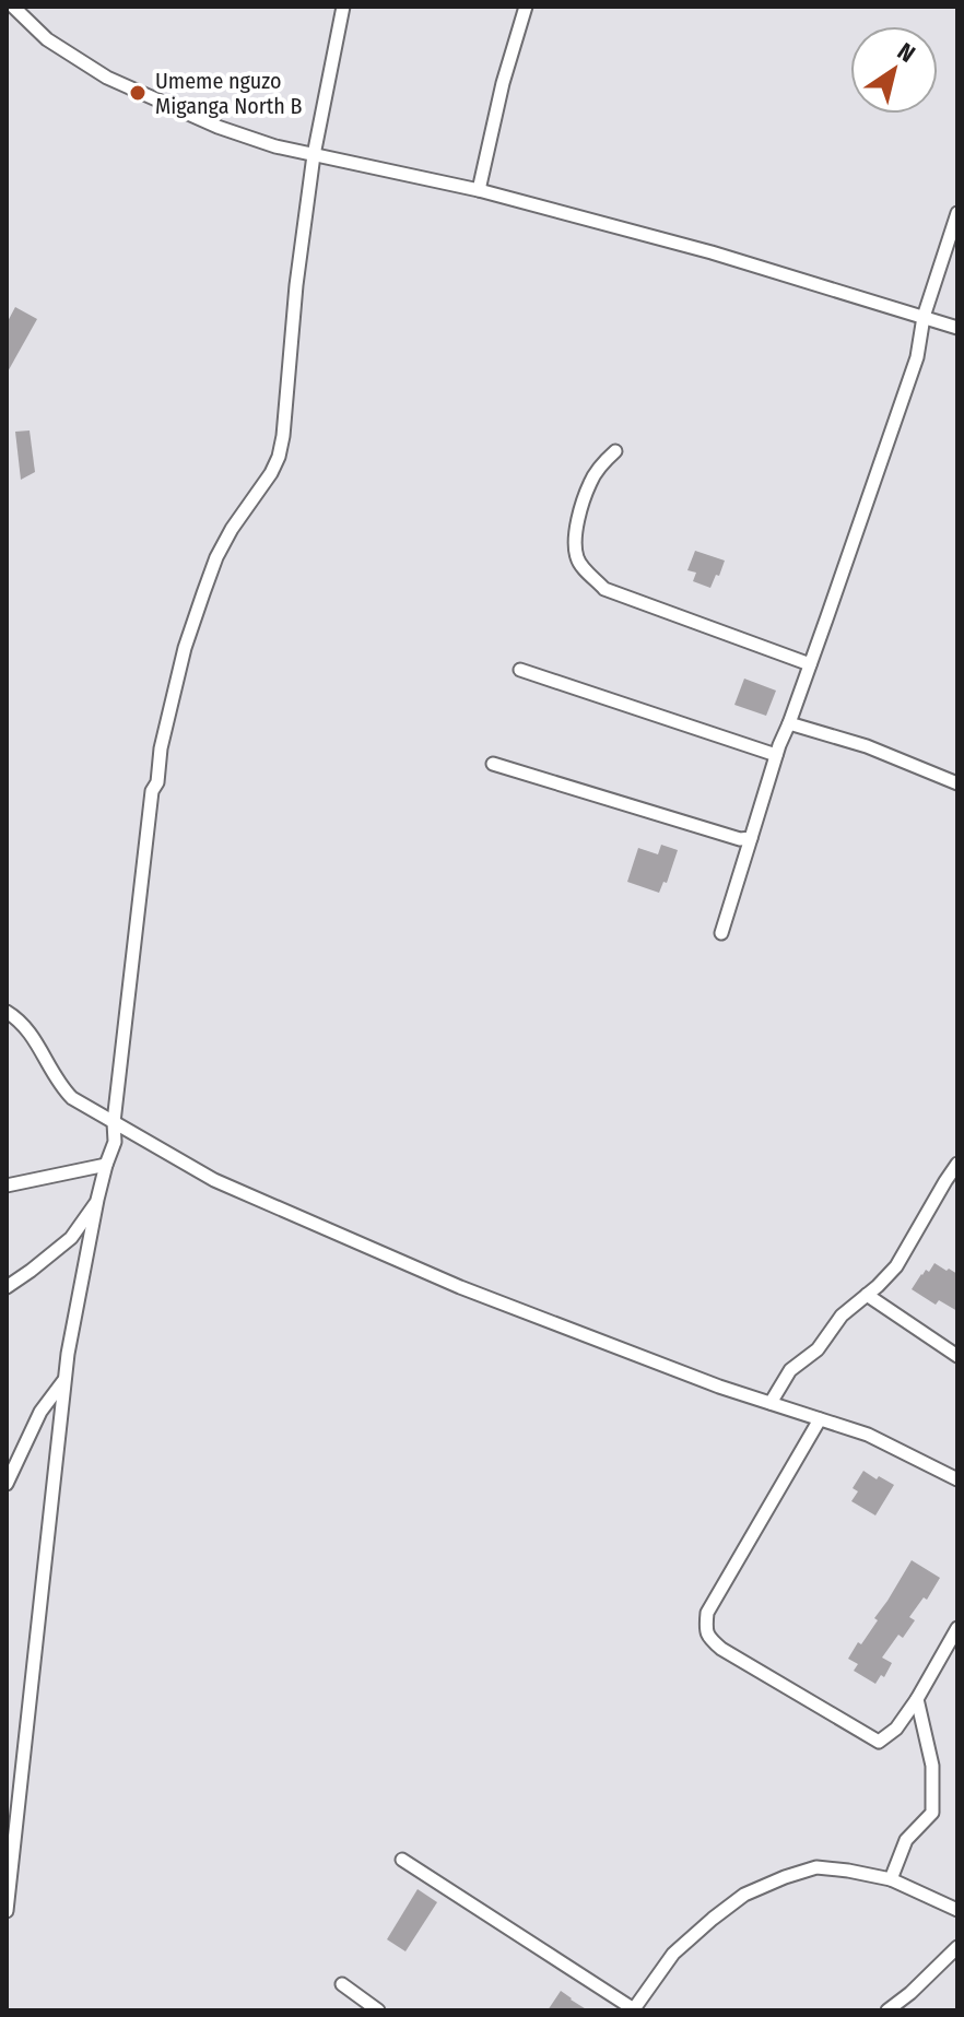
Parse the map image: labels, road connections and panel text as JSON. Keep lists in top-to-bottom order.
{
  "places": ["Umeme nguzo Miganga North B"],
  "north": "top right"
}
